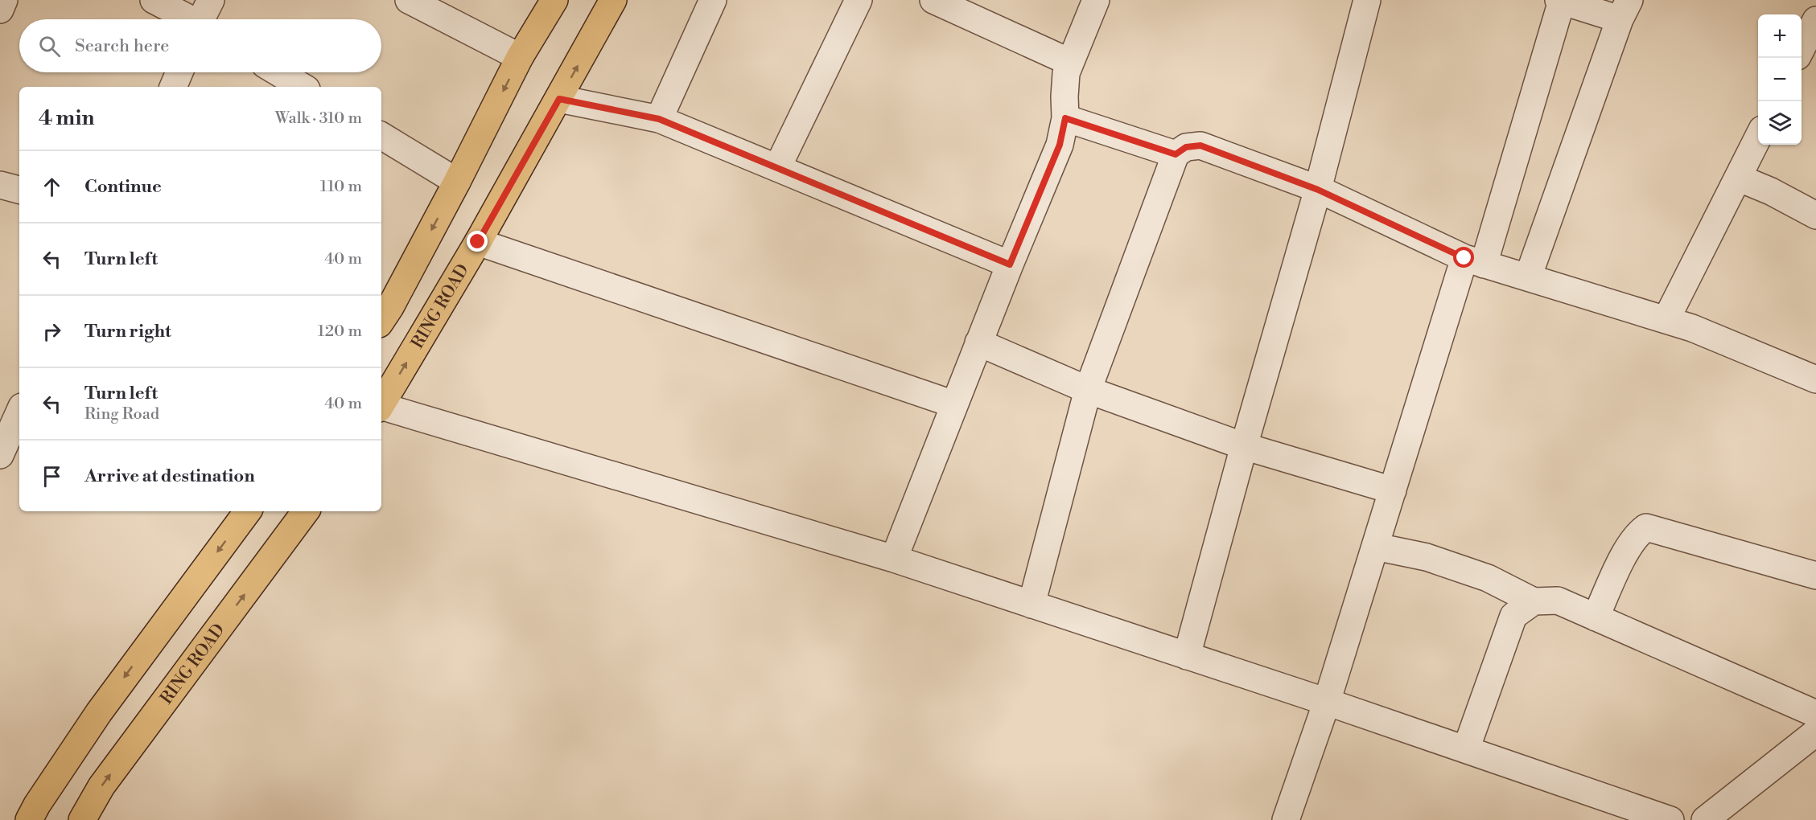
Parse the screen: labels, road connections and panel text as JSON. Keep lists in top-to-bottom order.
{
  "streets": {
    "main road": ["RING ROAD"]
  },
  "page": {
    "map_buttons": ["+", "−"],
    "search": "Search here",
    "heading": ["4 min", "Walk · 310 m"],
    "list": [
      ["Continue", "110 m"],
      ["Turn left", "40 m"],
      ["Turn right", "120 m"],
      ["Turn left", "Ring Road", "40 m"],
      "Arrive at destination"
    ]
  }
}
